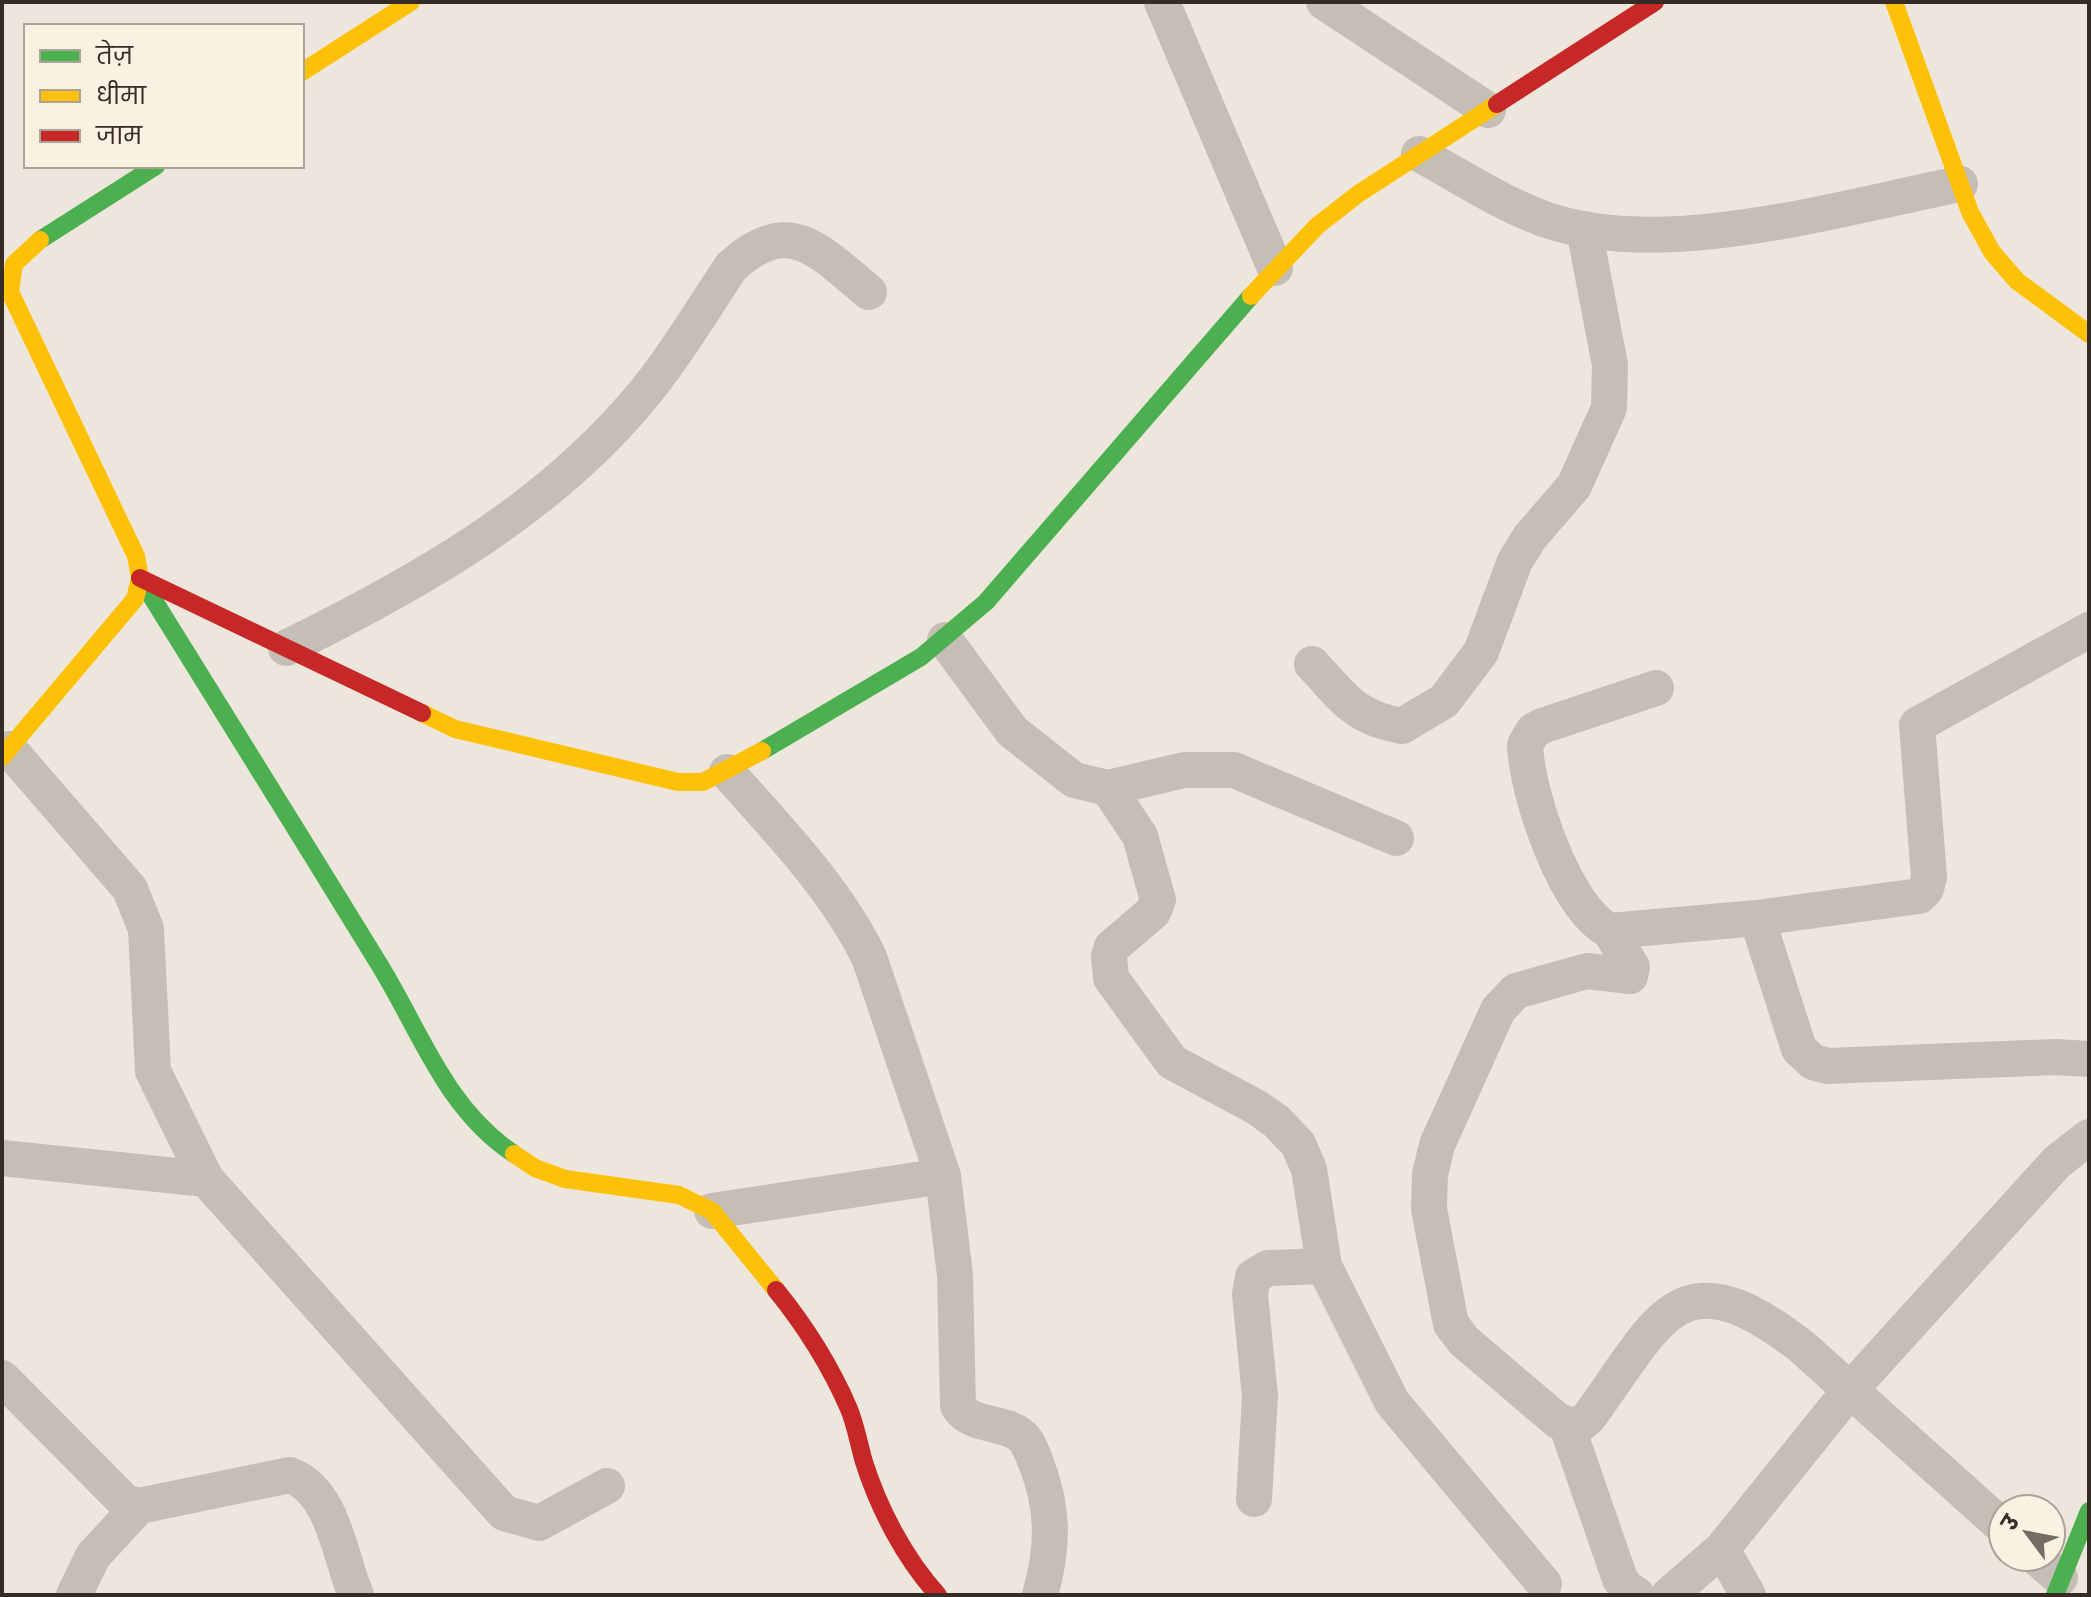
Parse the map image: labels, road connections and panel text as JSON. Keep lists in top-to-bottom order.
{
  "legend": ["तेज़", "धीमा", "जाम"],
  "north": "top left"
}
